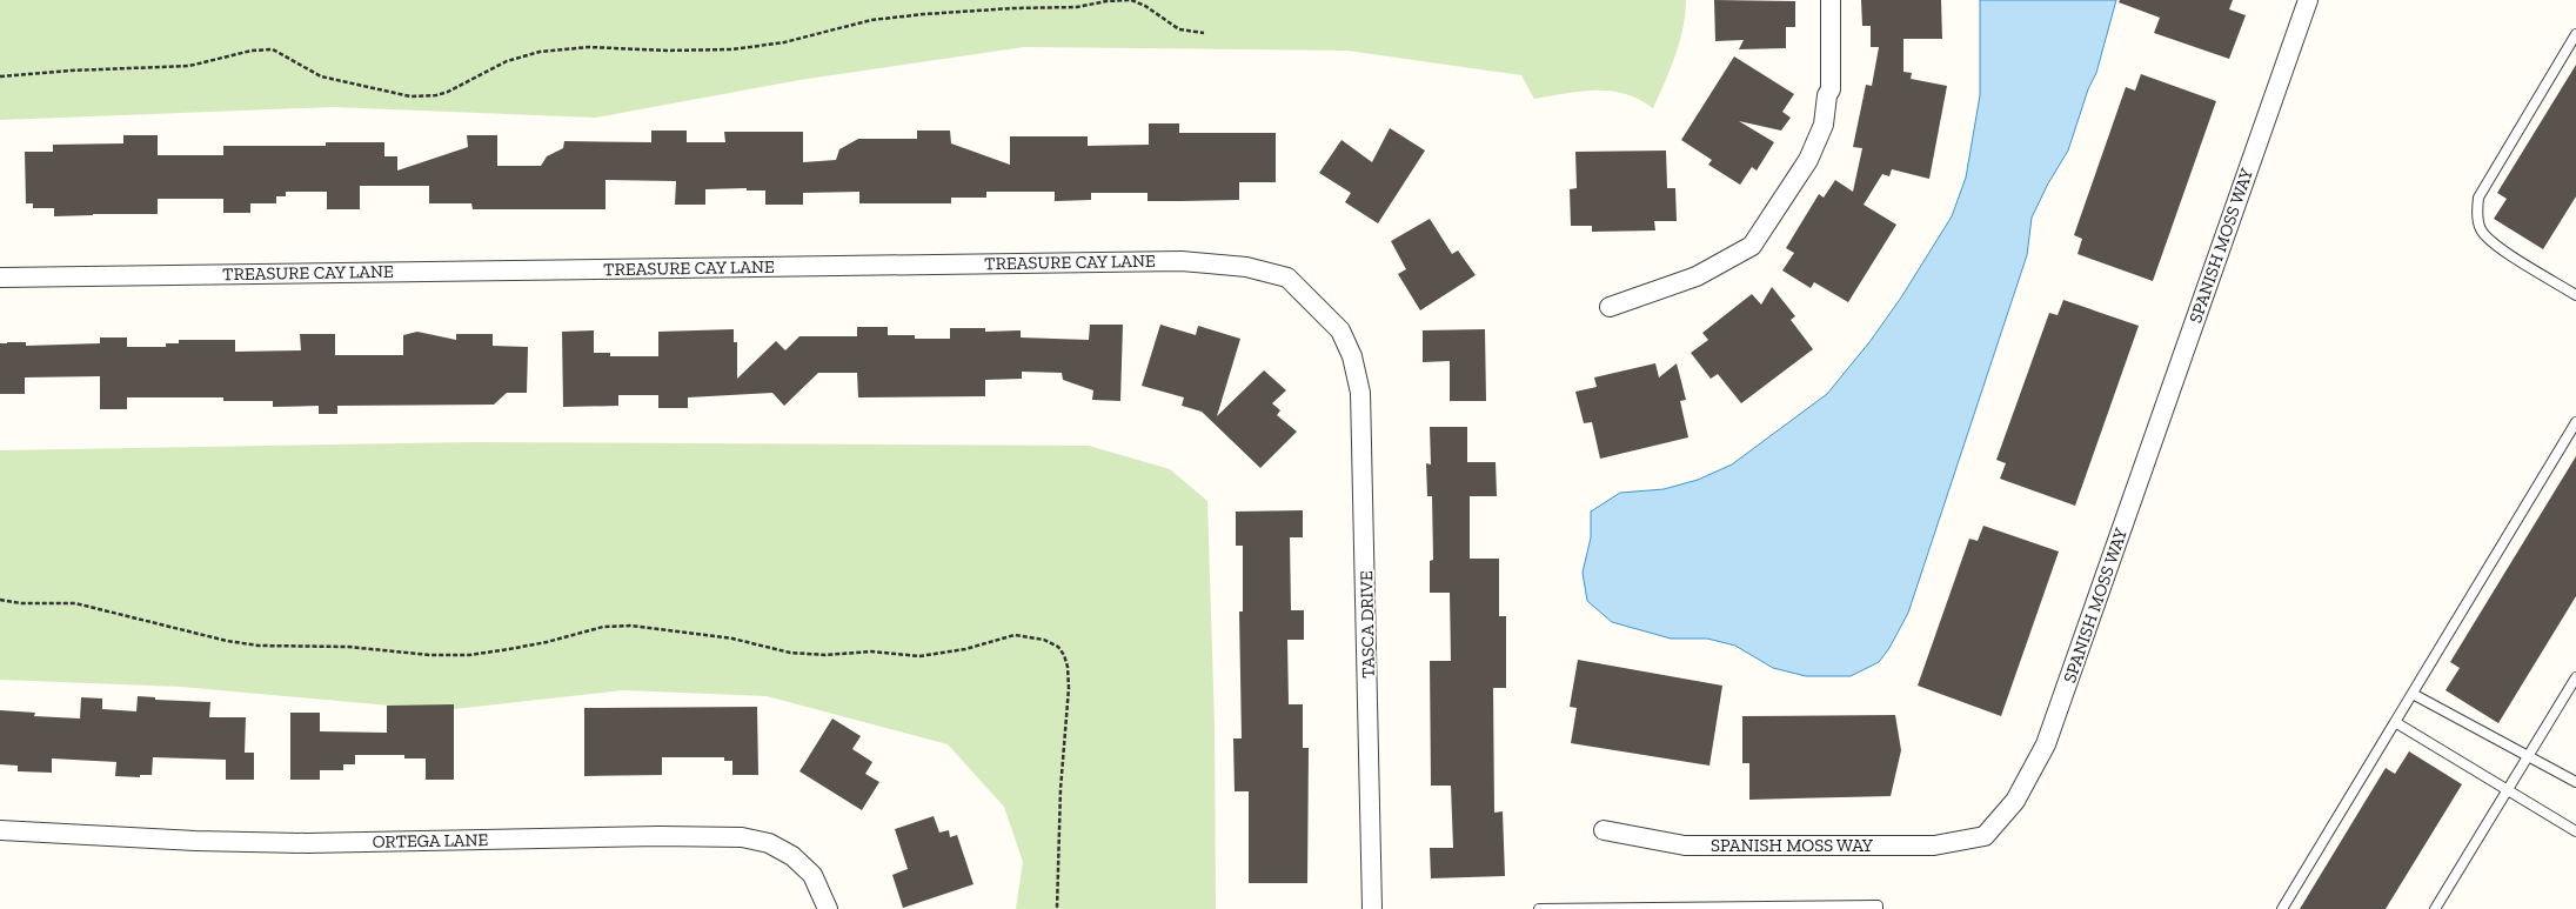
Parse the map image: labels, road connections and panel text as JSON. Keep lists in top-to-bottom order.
{
  "streets": {
    "street": [
      "SPANISH MOSS WAY",
      "TREASURE CAY LANE",
      "TASCA DRIVE",
      "ORTEGA LANE"
    ]
  },
  "crossings": [
    ["TREASURE CAY LANE", "TASCA DRIVE"]
  ]
}
